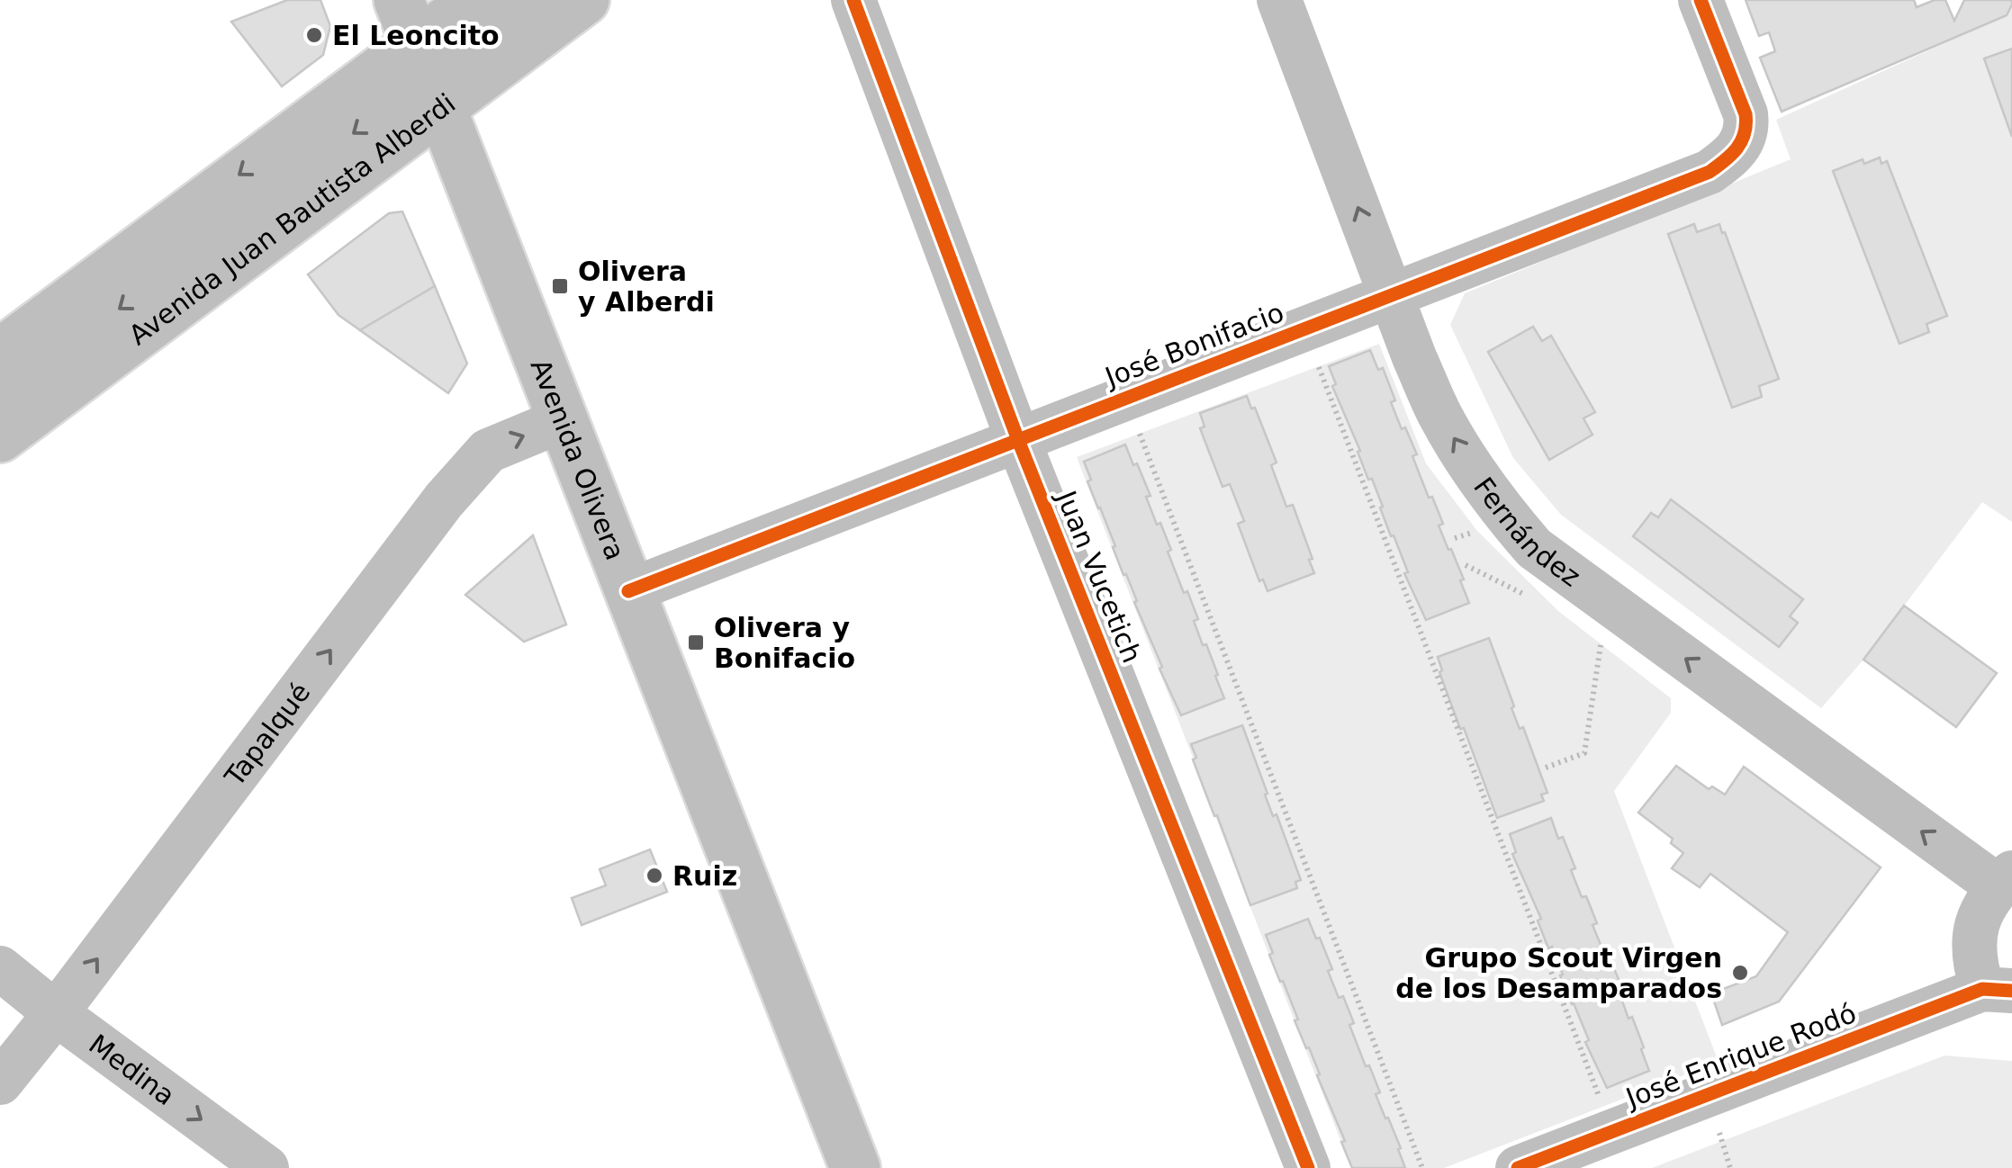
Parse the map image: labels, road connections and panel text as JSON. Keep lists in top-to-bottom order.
{
  "streets": {
    "main road": ["Avenida Juan Bautista Alberdi", "Avenida Olivera"],
    "street": [
      "José Bonifacio",
      "Fernández",
      "Juan Vucetich",
      "Tapalqué",
      "José Enrique Rodó",
      "Medina"
    ]
  },
  "crossings": [
    ["Avenida Juan Bautista Alberdi", "Avenida Olivera"],
    ["José Bonifacio", "Avenida Olivera"],
    ["José Bonifacio", "Fernández"],
    ["José Bonifacio", "Juan Vucetich"],
    ["Avenida Olivera", "Tapalqué"],
    ["Tapalqué", "Medina"]
  ],
  "one_way": ["Fernández", "Medina"],
  "places": {
    "other": ["El Leoncito", "Ruiz", "Grupo Scout Virgen de los Desamparados"],
    "transit": ["Olivera y Alberdi", "Olivera y Bonifacio"]
  }
}
